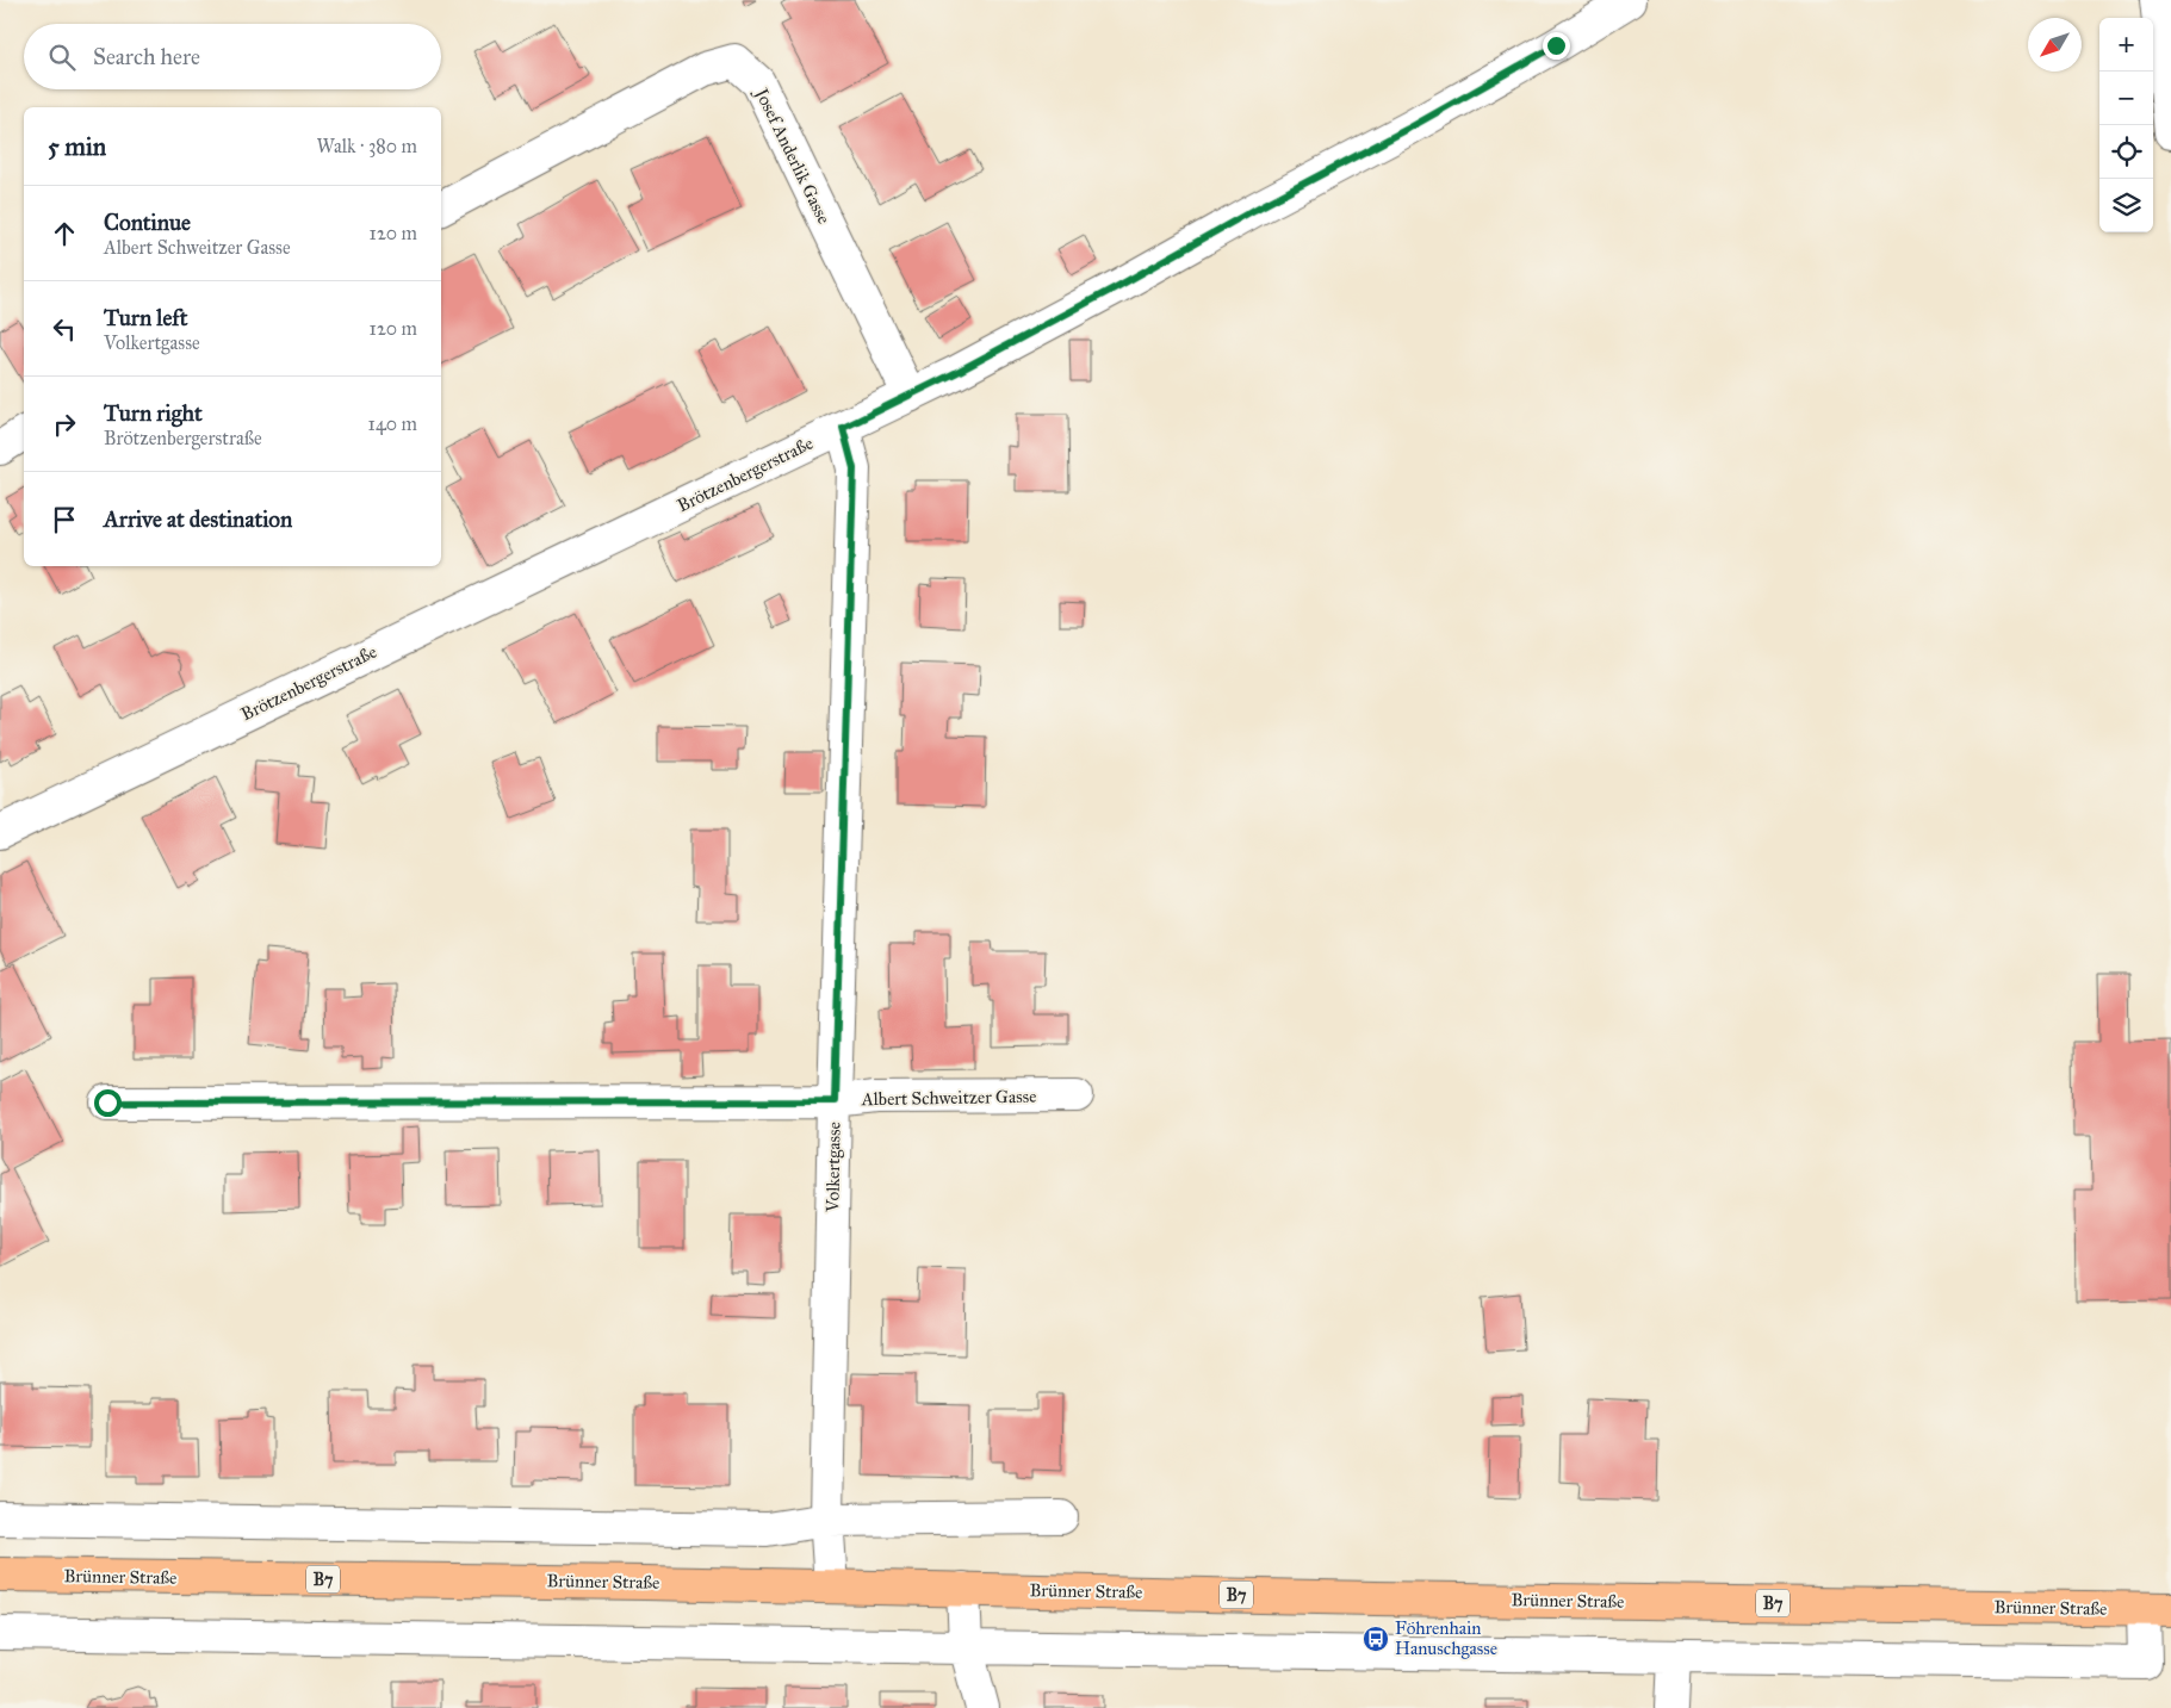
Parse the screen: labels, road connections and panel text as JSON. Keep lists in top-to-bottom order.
{
  "streets": {
    "main road": ["Brünner Straße", "B7"],
    "street": [
      "Josef Anderlik Gasse",
      "Brötzenbergerstraße",
      "Albert Schweitzer Gasse",
      "Volkertgasse"
    ]
  },
  "crossings": [
    ["Josef Anderlik Gasse", "Brötzenbergerstraße"],
    ["Brötzenbergerstraße", "Volkertgasse"],
    ["Albert Schweitzer Gasse", "Volkertgasse"],
    ["Volkertgasse", "Brünner Straße"]
  ],
  "places": {
    "bus stop": ["Föhrenhain Hanuschgasse"]
  },
  "north": "bottom left",
  "page": {
    "map_buttons": ["+", "−"],
    "search": "Search here",
    "heading": ["5 min", "Walk · 380 m"],
    "list": [
      ["Continue", "Albert Schweitzer Gasse", "120 m"],
      ["Turn left", "Volkertgasse", "120 m"],
      ["Turn right", "Brötzenbergerstraße", "140 m"],
      "Arrive at destination"
    ]
  }
}
